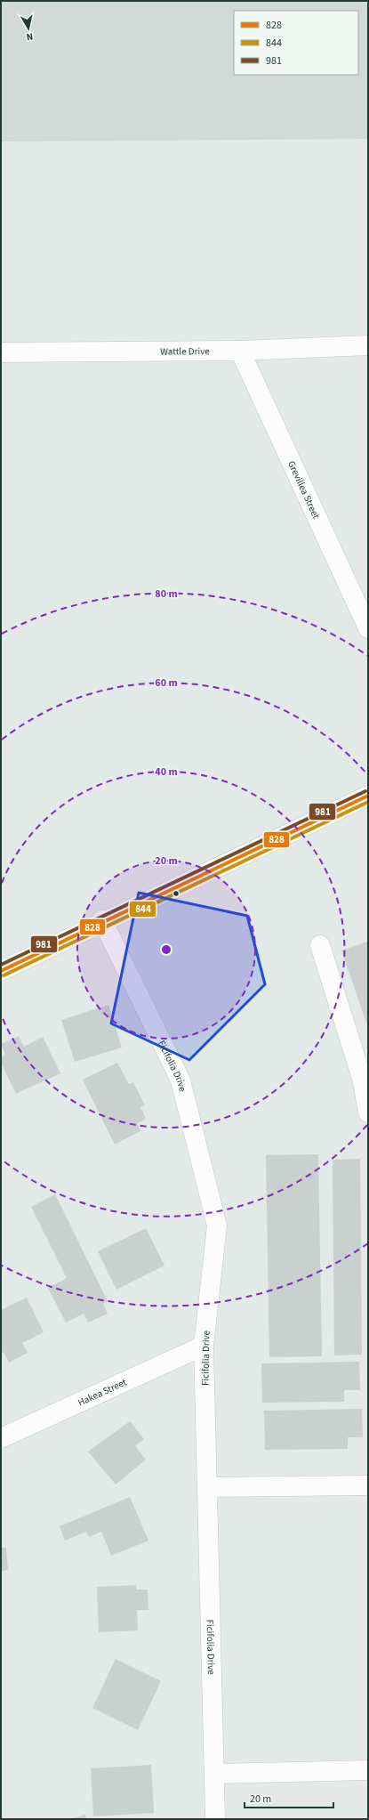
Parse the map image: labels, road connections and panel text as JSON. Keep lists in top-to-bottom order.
{
  "streets": {
    "street": [
      "Wattle Drive",
      "Grevillea Street",
      "Ficifolia Drive",
      "Hakea Street"
    ]
  },
  "crossings": [
    ["Wattle Drive", "Grevillea Street"],
    ["Ficifolia Drive", "Hakea Street"]
  ],
  "lines": ["transit line 981", "transit line 828", "transit line 844"],
  "legend": ["828", "844", "981"],
  "scale_bar": "20 m",
  "north": "bottom",
  "rings": [
    "80 m",
    "60 m",
    "40 m",
    "20 m"
  ]
}
